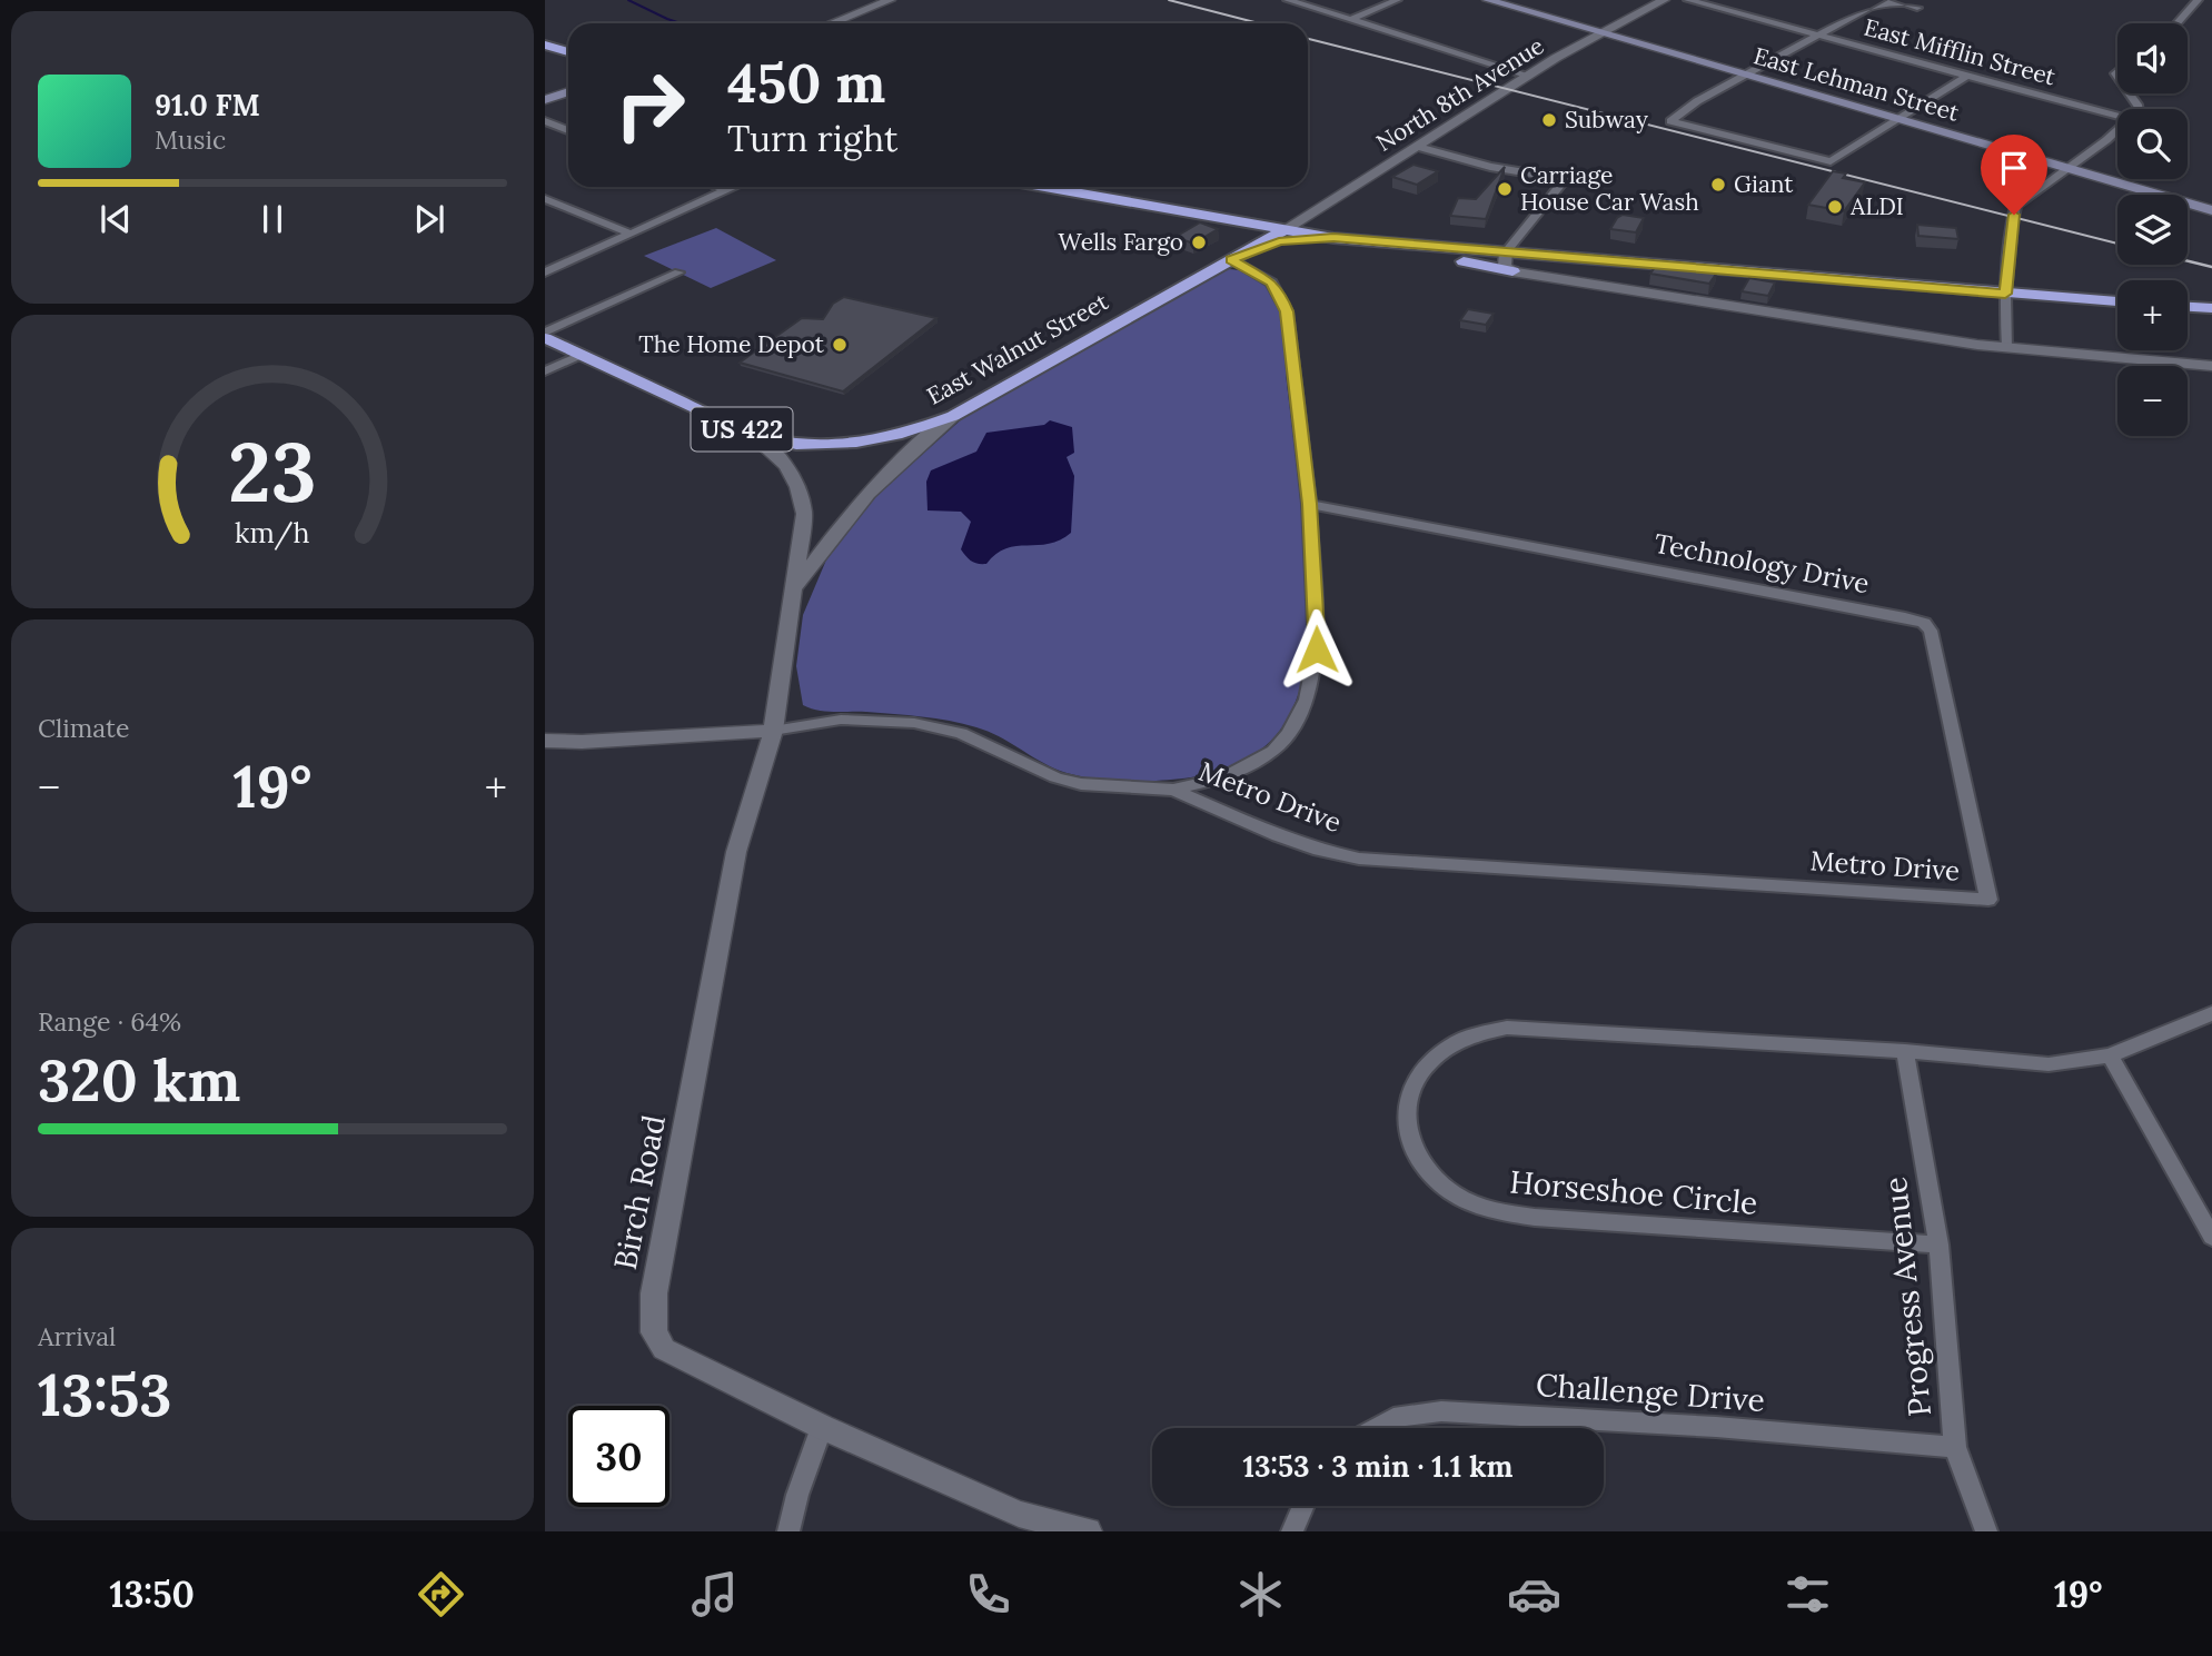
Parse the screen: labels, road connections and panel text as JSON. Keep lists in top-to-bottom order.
{
  "streets": {
    "highway": ["East Walnut Street", "US 422"],
    "main road": ["East Lehman Street"],
    "street": [
      "East Mifflin Street",
      "North 8th Avenue",
      "Technology Drive",
      "Metro Drive",
      "Birch Road",
      "Horseshoe Circle",
      "Progress Avenue",
      "Challenge Drive"
    ]
  },
  "crossings": [
    ["East Lehman Street", "North 8th Avenue"],
    ["North 8th Avenue", "East Walnut Street"],
    ["North 8th Avenue", "US 422"],
    ["East Walnut Street", "US 422"],
    ["East Walnut Street", "Birch Road"],
    ["Technology Drive", "Metro Drive"],
    ["Metro Drive", "Birch Road"],
    ["Horseshoe Circle", "Progress Avenue"],
    ["Progress Avenue", "Challenge Drive"]
  ],
  "places": [
    "Subway",
    "Giant",
    "Carriage House Car Wash",
    "ALDI",
    "Wells Fargo",
    "The Home Depot"
  ],
  "page": {
    "map_buttons": ["+", "−"],
    "turn": ["450 m", "Turn right"],
    "song": ["91.0 FM", "Music"],
    "tile": [
      "Climate",
      ["Range · 64%", "320 km"],
      ["Arrival", "13:53"]
    ],
    "heat": ["−", "19°", "+"],
    "limit": "30",
    "trip": "13:53 · 3 min · 1.1 km",
    "tabs": ["13:50", "19°"],
    "gauge": ["23", "km/h"]
  }
}
